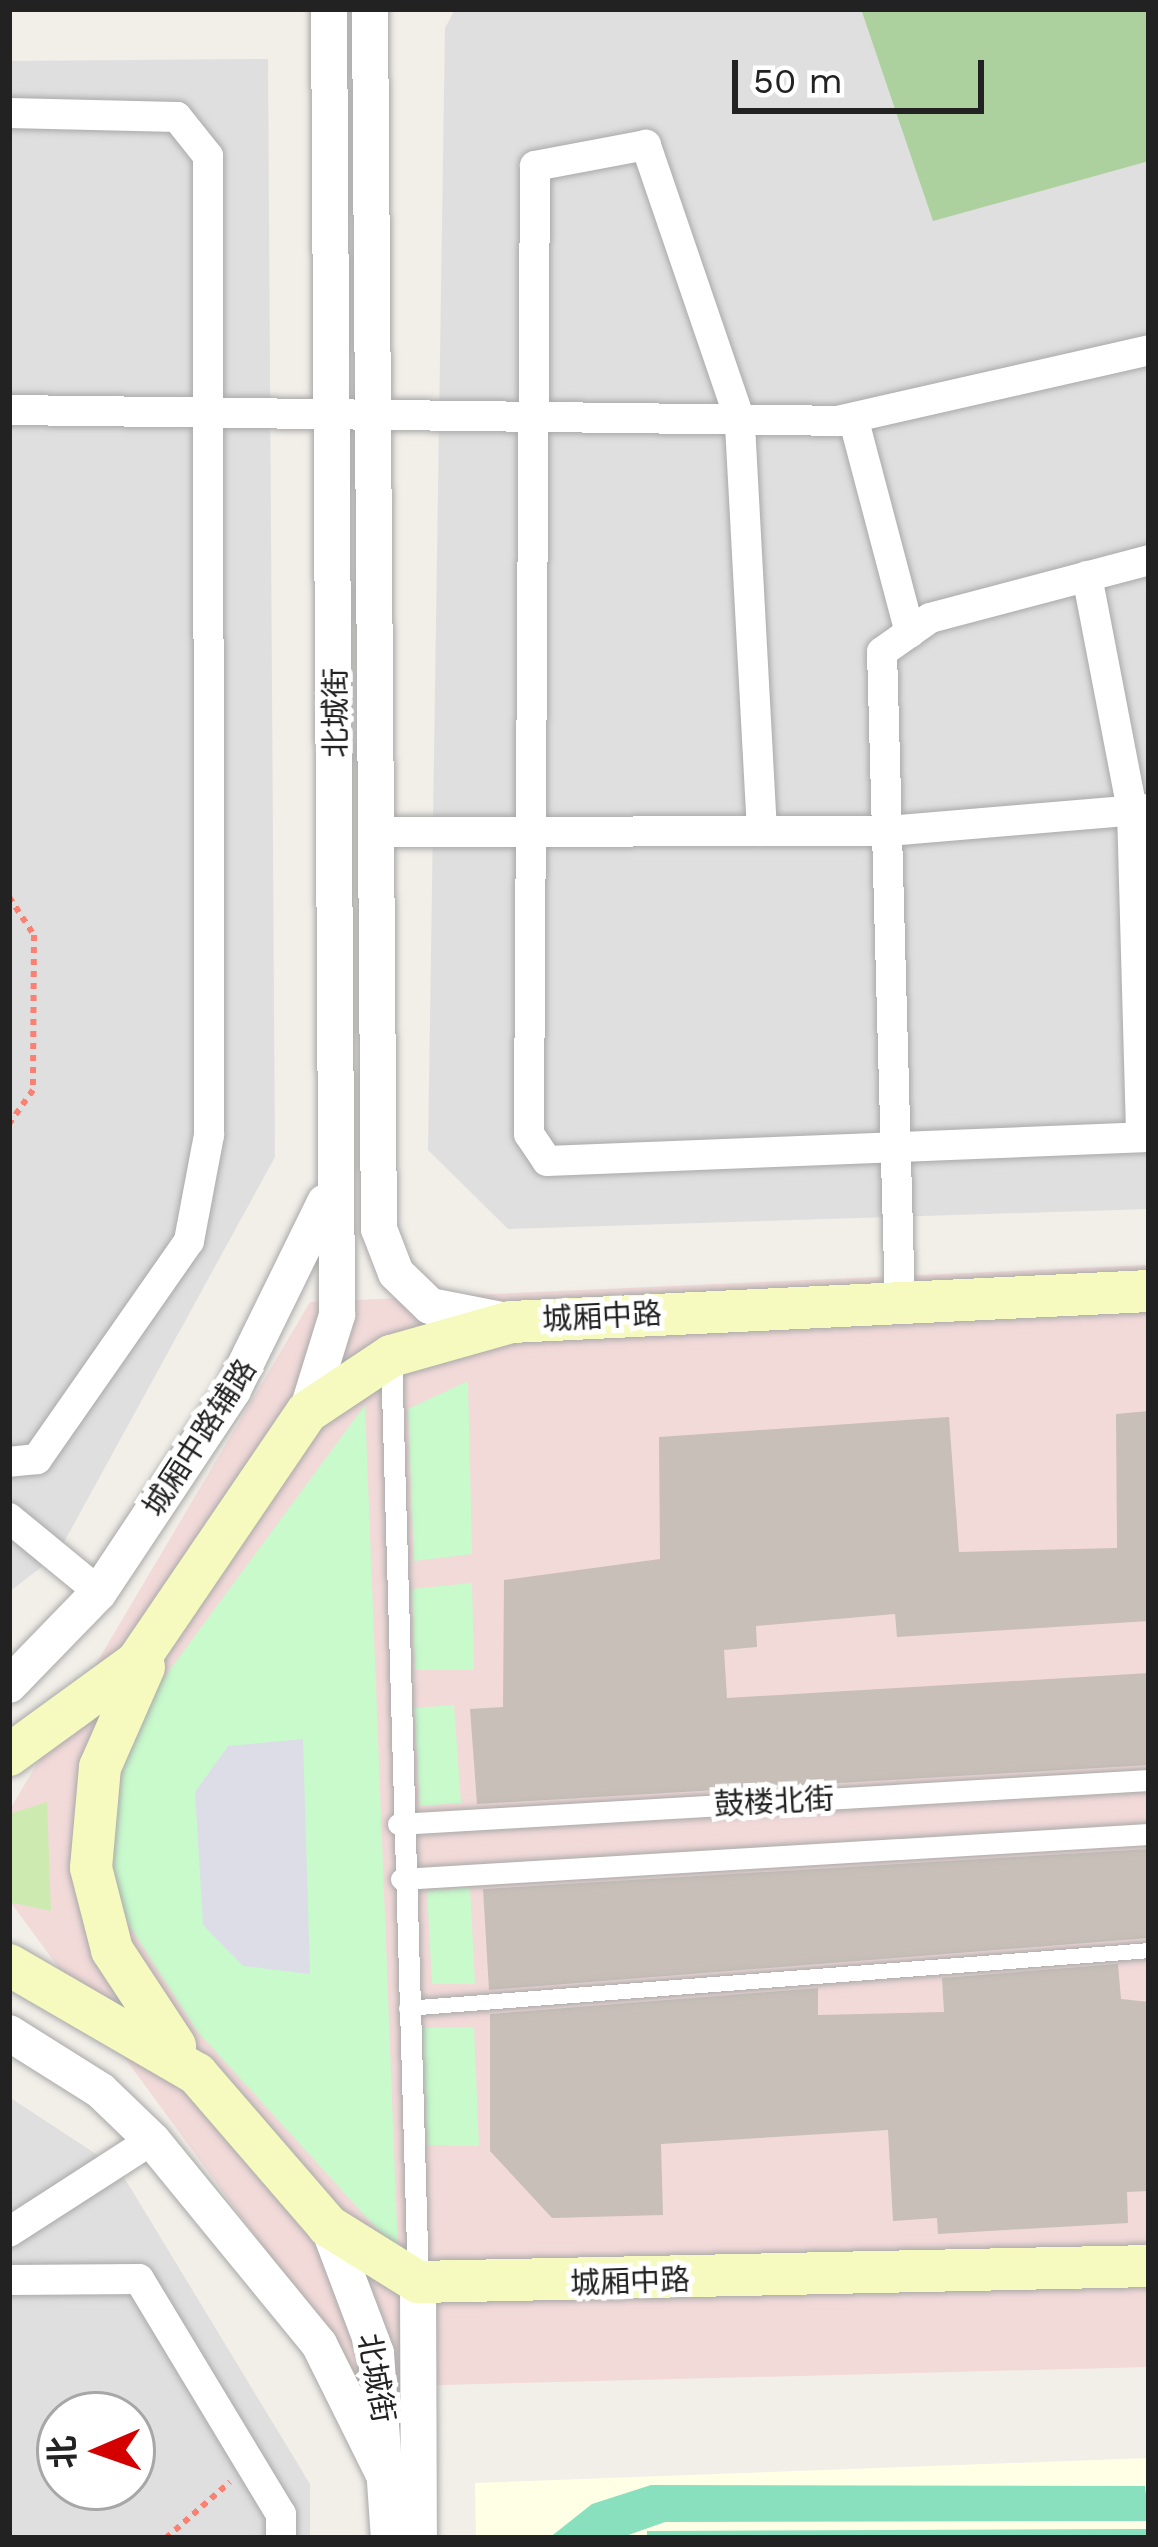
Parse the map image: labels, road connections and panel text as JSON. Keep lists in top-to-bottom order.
{
  "streets": {
    "main road": ["城厢中路"],
    "street": ["北城街", "城厢中路辅路", "鼓楼北街"]
  },
  "crossings": [
    ["北城街", "城厢中路"],
    ["北城街", "城厢中路辅路"]
  ],
  "scale_bar": "50 m",
  "north": "left"
}
